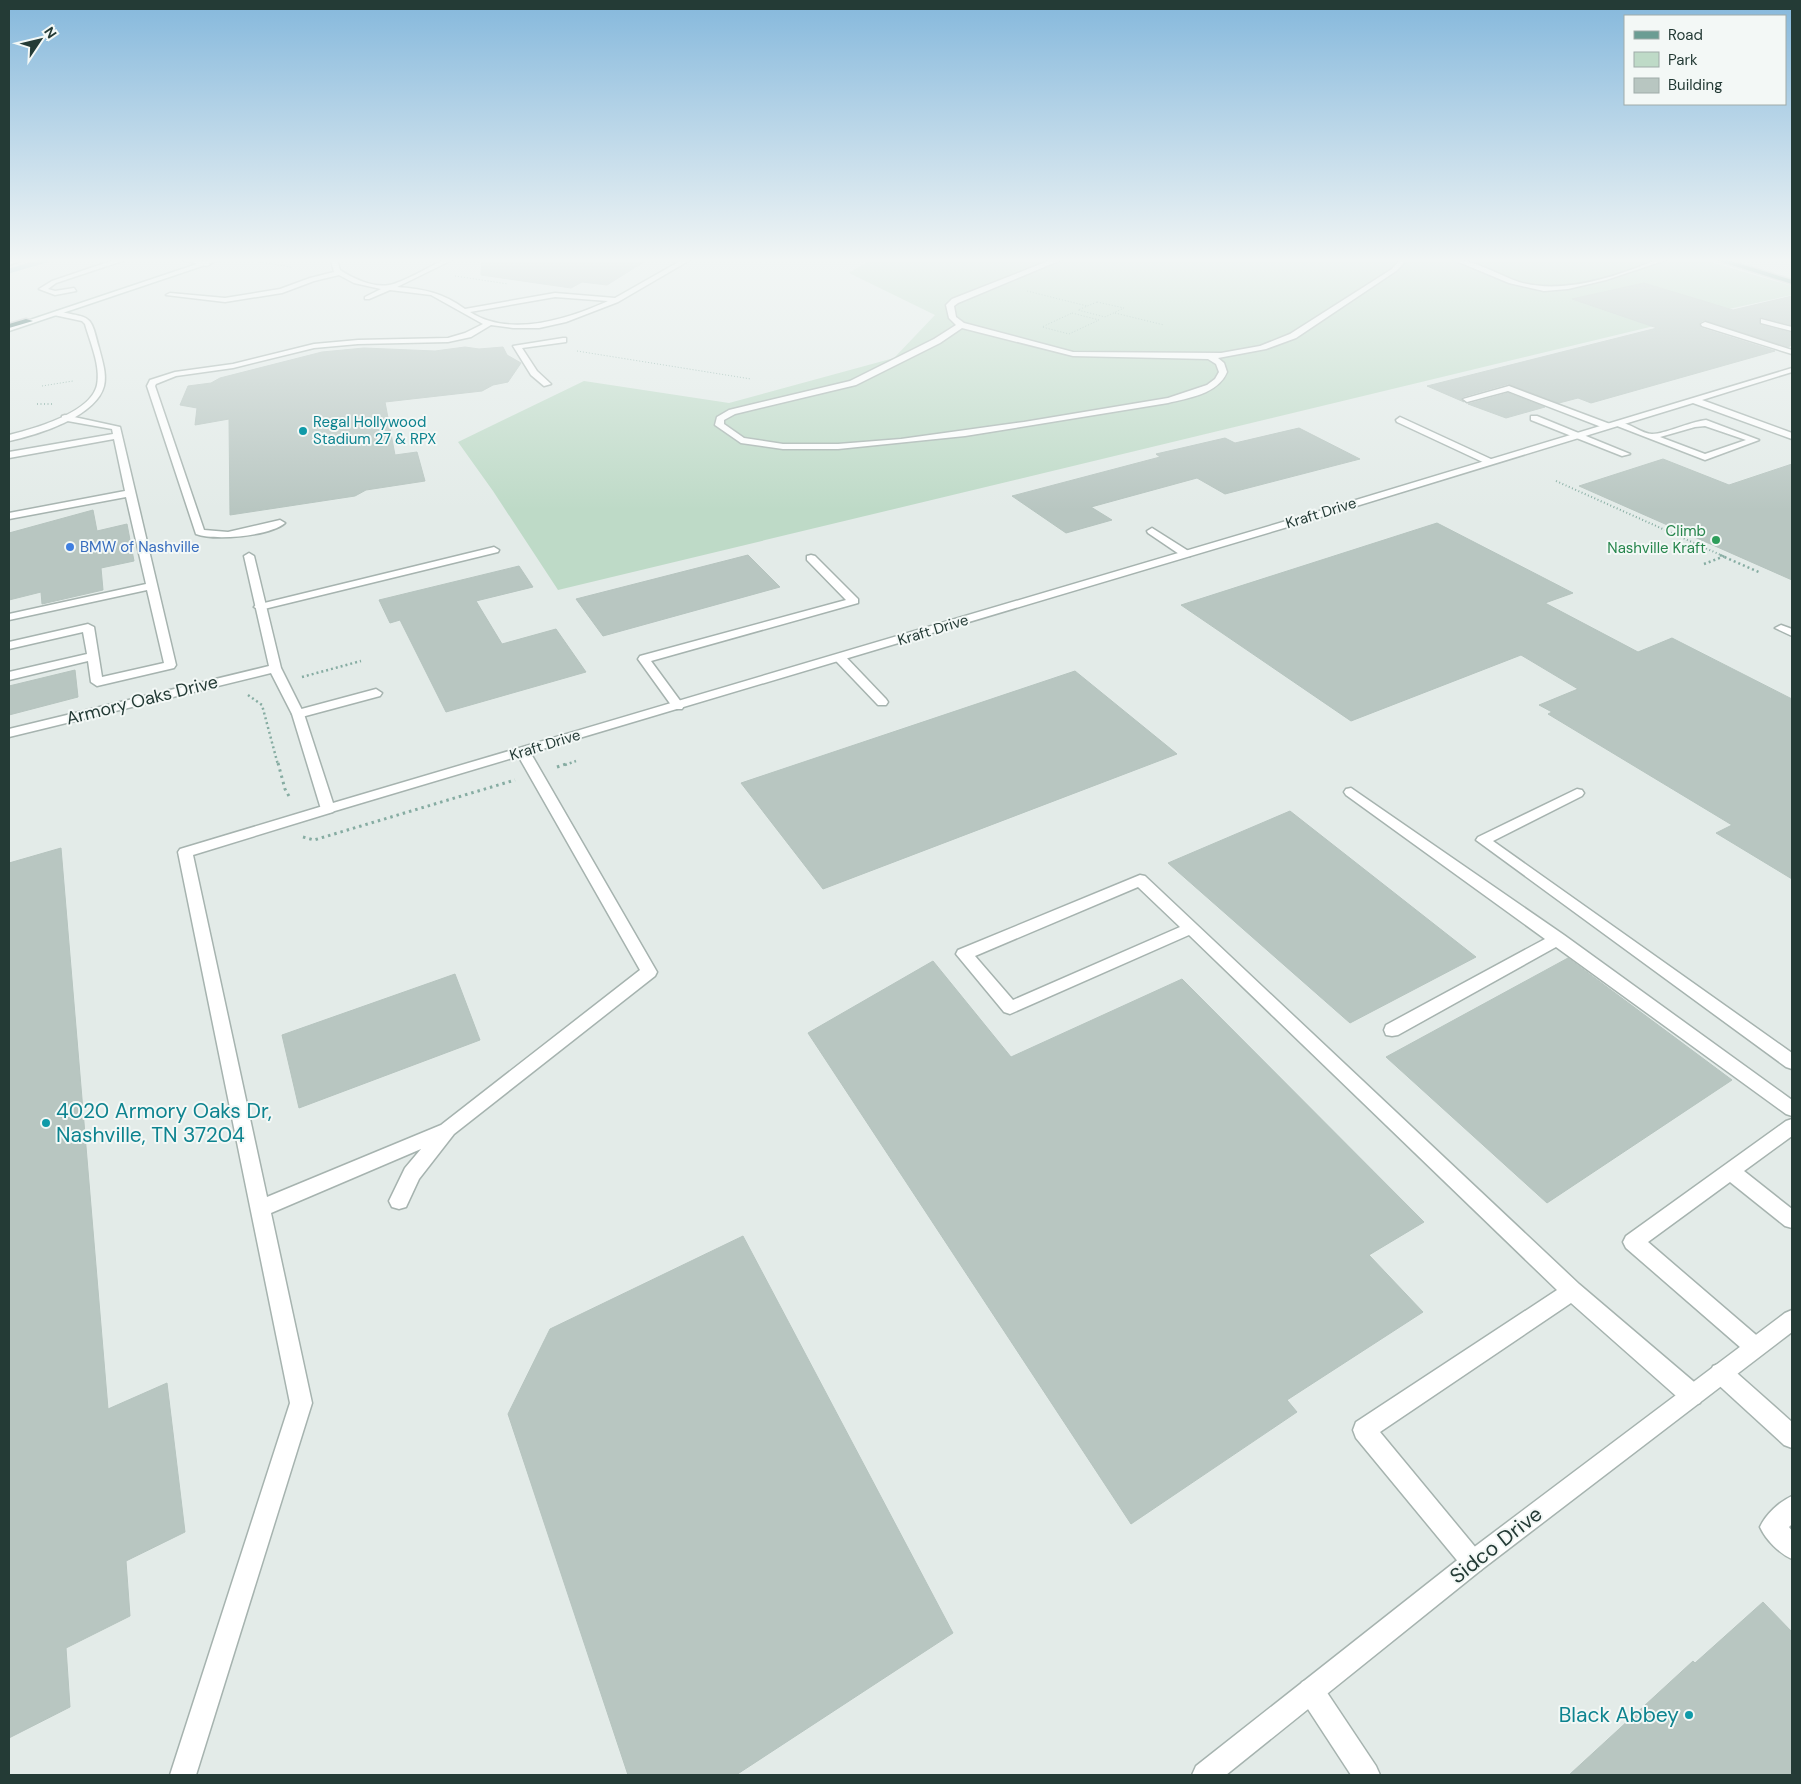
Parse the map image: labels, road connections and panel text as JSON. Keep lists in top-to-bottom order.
{
  "streets": {
    "street": ["Kraft Drive", "Armory Oaks Drive", "Sidco Drive"]
  },
  "places": [
    "Regal Hollywood Stadium 27 & RPX",
    "Climb Nashville Kraft",
    "BMW of Nashville",
    "4020 Armory Oaks Dr, Nashville, TN 37204",
    "Black Abbey"
  ],
  "legend": ["Road", "Park", "Building"],
  "north": "top right"
}
